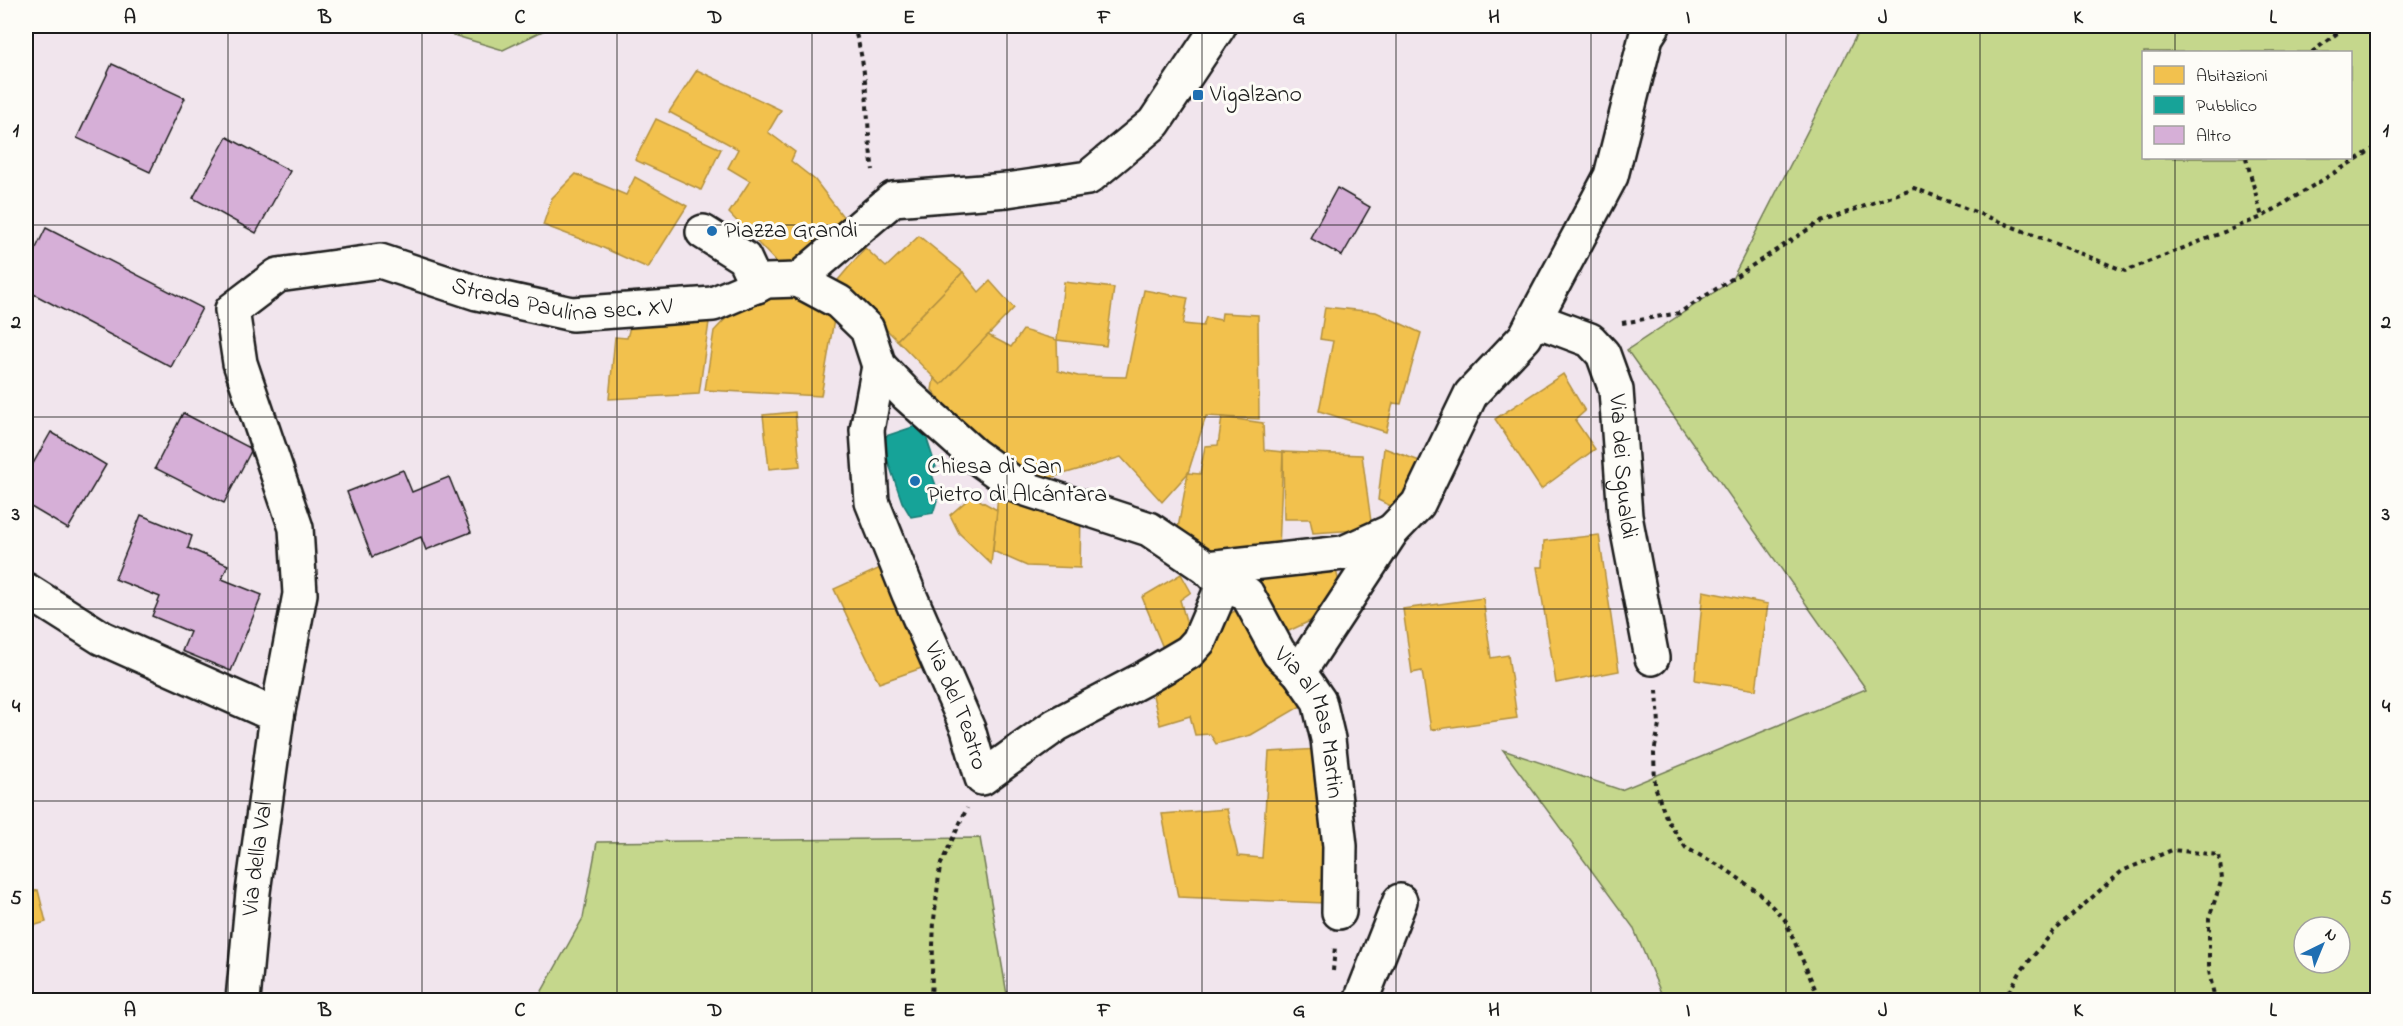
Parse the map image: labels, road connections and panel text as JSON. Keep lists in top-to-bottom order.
{
  "streets": {
    "street": [
      "Strada Paulina sec. XV",
      "Via dei Sgualdi",
      "Via del Teatro",
      "Via al Mas Martin",
      "Via della Val"
    ]
  },
  "crossings": [
    ["Strada Paulina sec. XV", "Via della Val"],
    ["Via del Teatro", "Via al Mas Martin"]
  ],
  "places": {
    "transit": ["Vigalzano"],
    "other": ["Piazza Grandi", "Chiesa di San Pietro di Alcántara"]
  },
  "legend": ["Abitazioni", "Pubblico", "Altro"],
  "north": "top right",
  "grid": {
    "columns": [
      "A",
      "B",
      "C",
      "D",
      "E",
      "F",
      "G",
      "H",
      "I",
      "J",
      "K",
      "L"
    ],
    "rows": [
      "1",
      "2",
      "3",
      "4",
      "5"
    ]
  }
}
